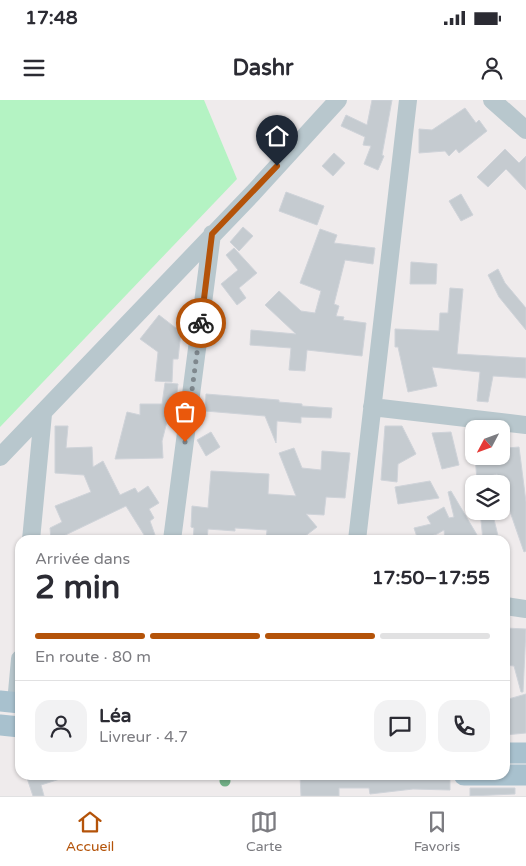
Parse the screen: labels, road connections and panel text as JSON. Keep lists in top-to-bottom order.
{
  "north": "bottom left",
  "page": {
    "status": "17:48",
    "header": "Dashr",
    "heading": ["2 min", "Arrivée dans", "17:50–17:55"],
    "panel": ["Léa", "Livreur · 4.7"],
    "bar": "En route · 80 m",
    "tabs": ["Accueil", "Carte", "Favoris"]
  }
}
